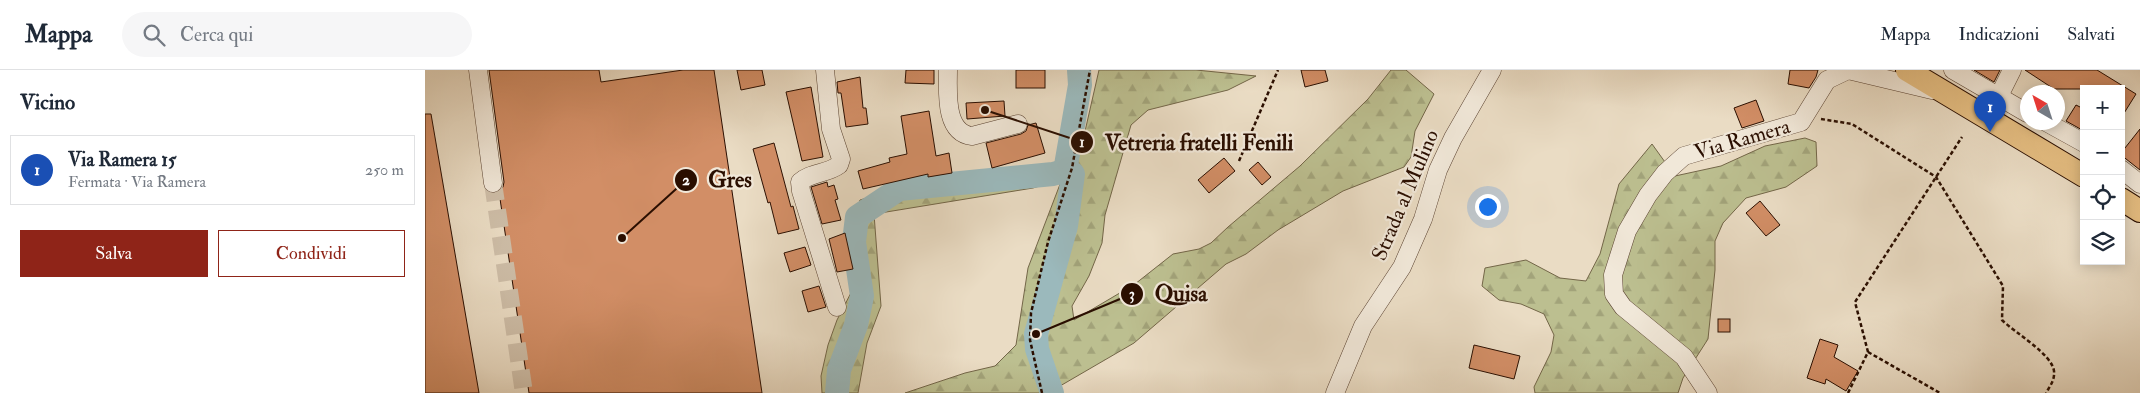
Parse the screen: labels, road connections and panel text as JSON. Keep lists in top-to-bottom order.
{
  "streets": {
    "main road": ["Via Ramera"],
    "street": ["Strada al Mulino"]
  },
  "places": ["Vetreria fratelli Fenili", "Gres", "Quisa"],
  "north": "top left",
  "page": {
    "header": "Mappa",
    "search": "Cerca qui",
    "nav": ["Mappa", "Indicazioni", "Salvati"],
    "heading": "Vicino",
    "map_buttons": ["+", "−"],
    "pins": "1",
    "list": [
      {
        "mark": "1",
        "name": "Via Ramera 15",
        "note": "Fermata · Via Ramera",
        "value": "250 m"
      }
    ],
    "buttons": ["Salva", "Condividi"]
  }
}
